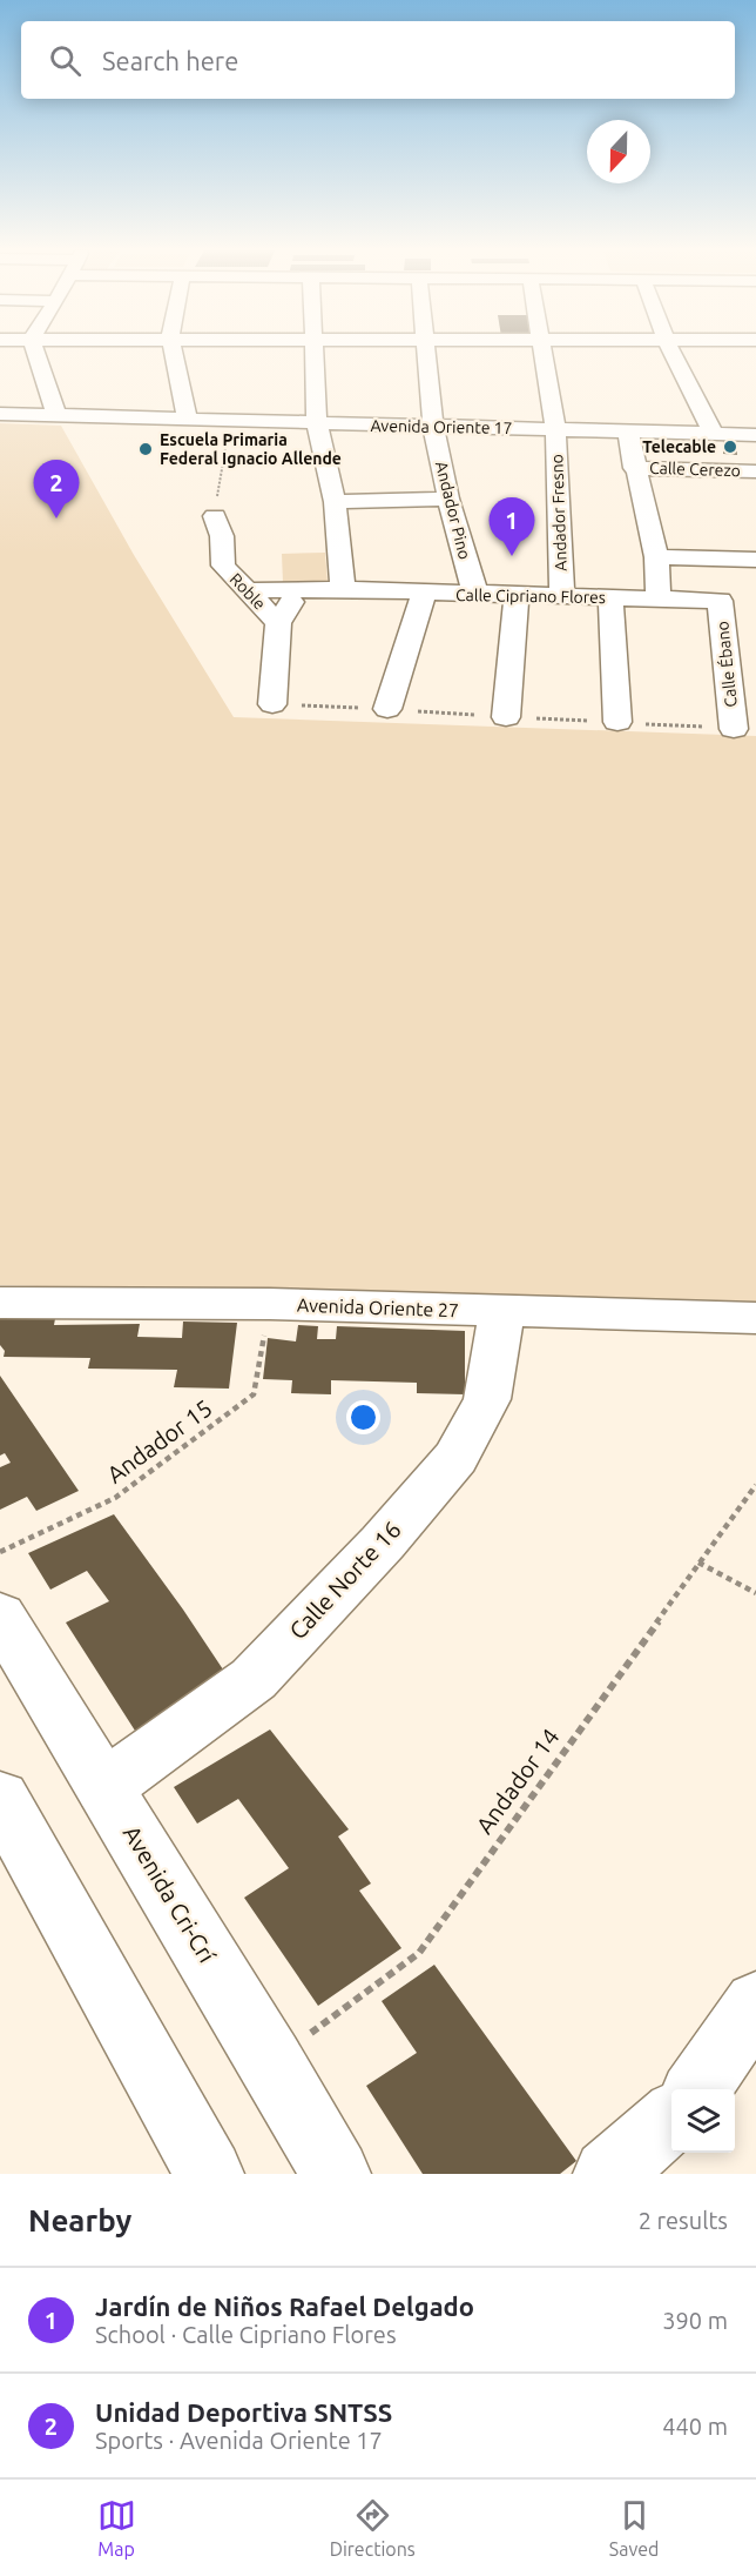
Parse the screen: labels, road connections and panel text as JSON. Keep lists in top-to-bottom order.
{
  "streets": {
    "street": [
      "Avenida Oriente 17",
      "Calle Cerezo",
      "Andador Pino",
      "Andador Fresno",
      "Roble",
      "Calle Cipriano Flores",
      "Calle Ébano",
      "Avenida Oriente 27",
      "Calle Norte 16",
      "Avenida Cri-Crí"
    ],
    "path": ["Andador 15", "Andador 14"]
  },
  "crossings": [
    ["Avenida Oriente 17", "Andador Pino"],
    ["Avenida Oriente 17", "Andador Fresno"],
    ["Andador Pino", "Calle Cipriano Flores"],
    ["Andador Fresno", "Calle Cipriano Flores"],
    ["Roble", "Calle Cipriano Flores"],
    ["Calle Cipriano Flores", "Calle Ébano"],
    ["Avenida Oriente 27", "Andador 15"],
    ["Avenida Oriente 27", "Calle Norte 16"],
    ["Calle Norte 16", "Avenida Cri-Crí"],
    ["Andador 14", "Avenida Cri-Crí"]
  ],
  "places": ["Telecable", "Escuela Primaria Federal Ignacio Allende"],
  "north": "bottom",
  "page": {
    "search": "Search here",
    "pins": ["2", "1"],
    "heading": ["Nearby", "2 results"],
    "list": [
      {
        "mark": "1",
        "name": "Jardín de Niños Rafael Delgado",
        "note": "School · Calle Cipriano Flores",
        "value": "390 m"
      },
      {
        "mark": "2",
        "name": "Unidad Deportiva SNTSS",
        "note": "Sports · Avenida Oriente 17",
        "value": "440 m"
      }
    ],
    "nav": ["Map", "Directions", "Saved"]
  }
}
